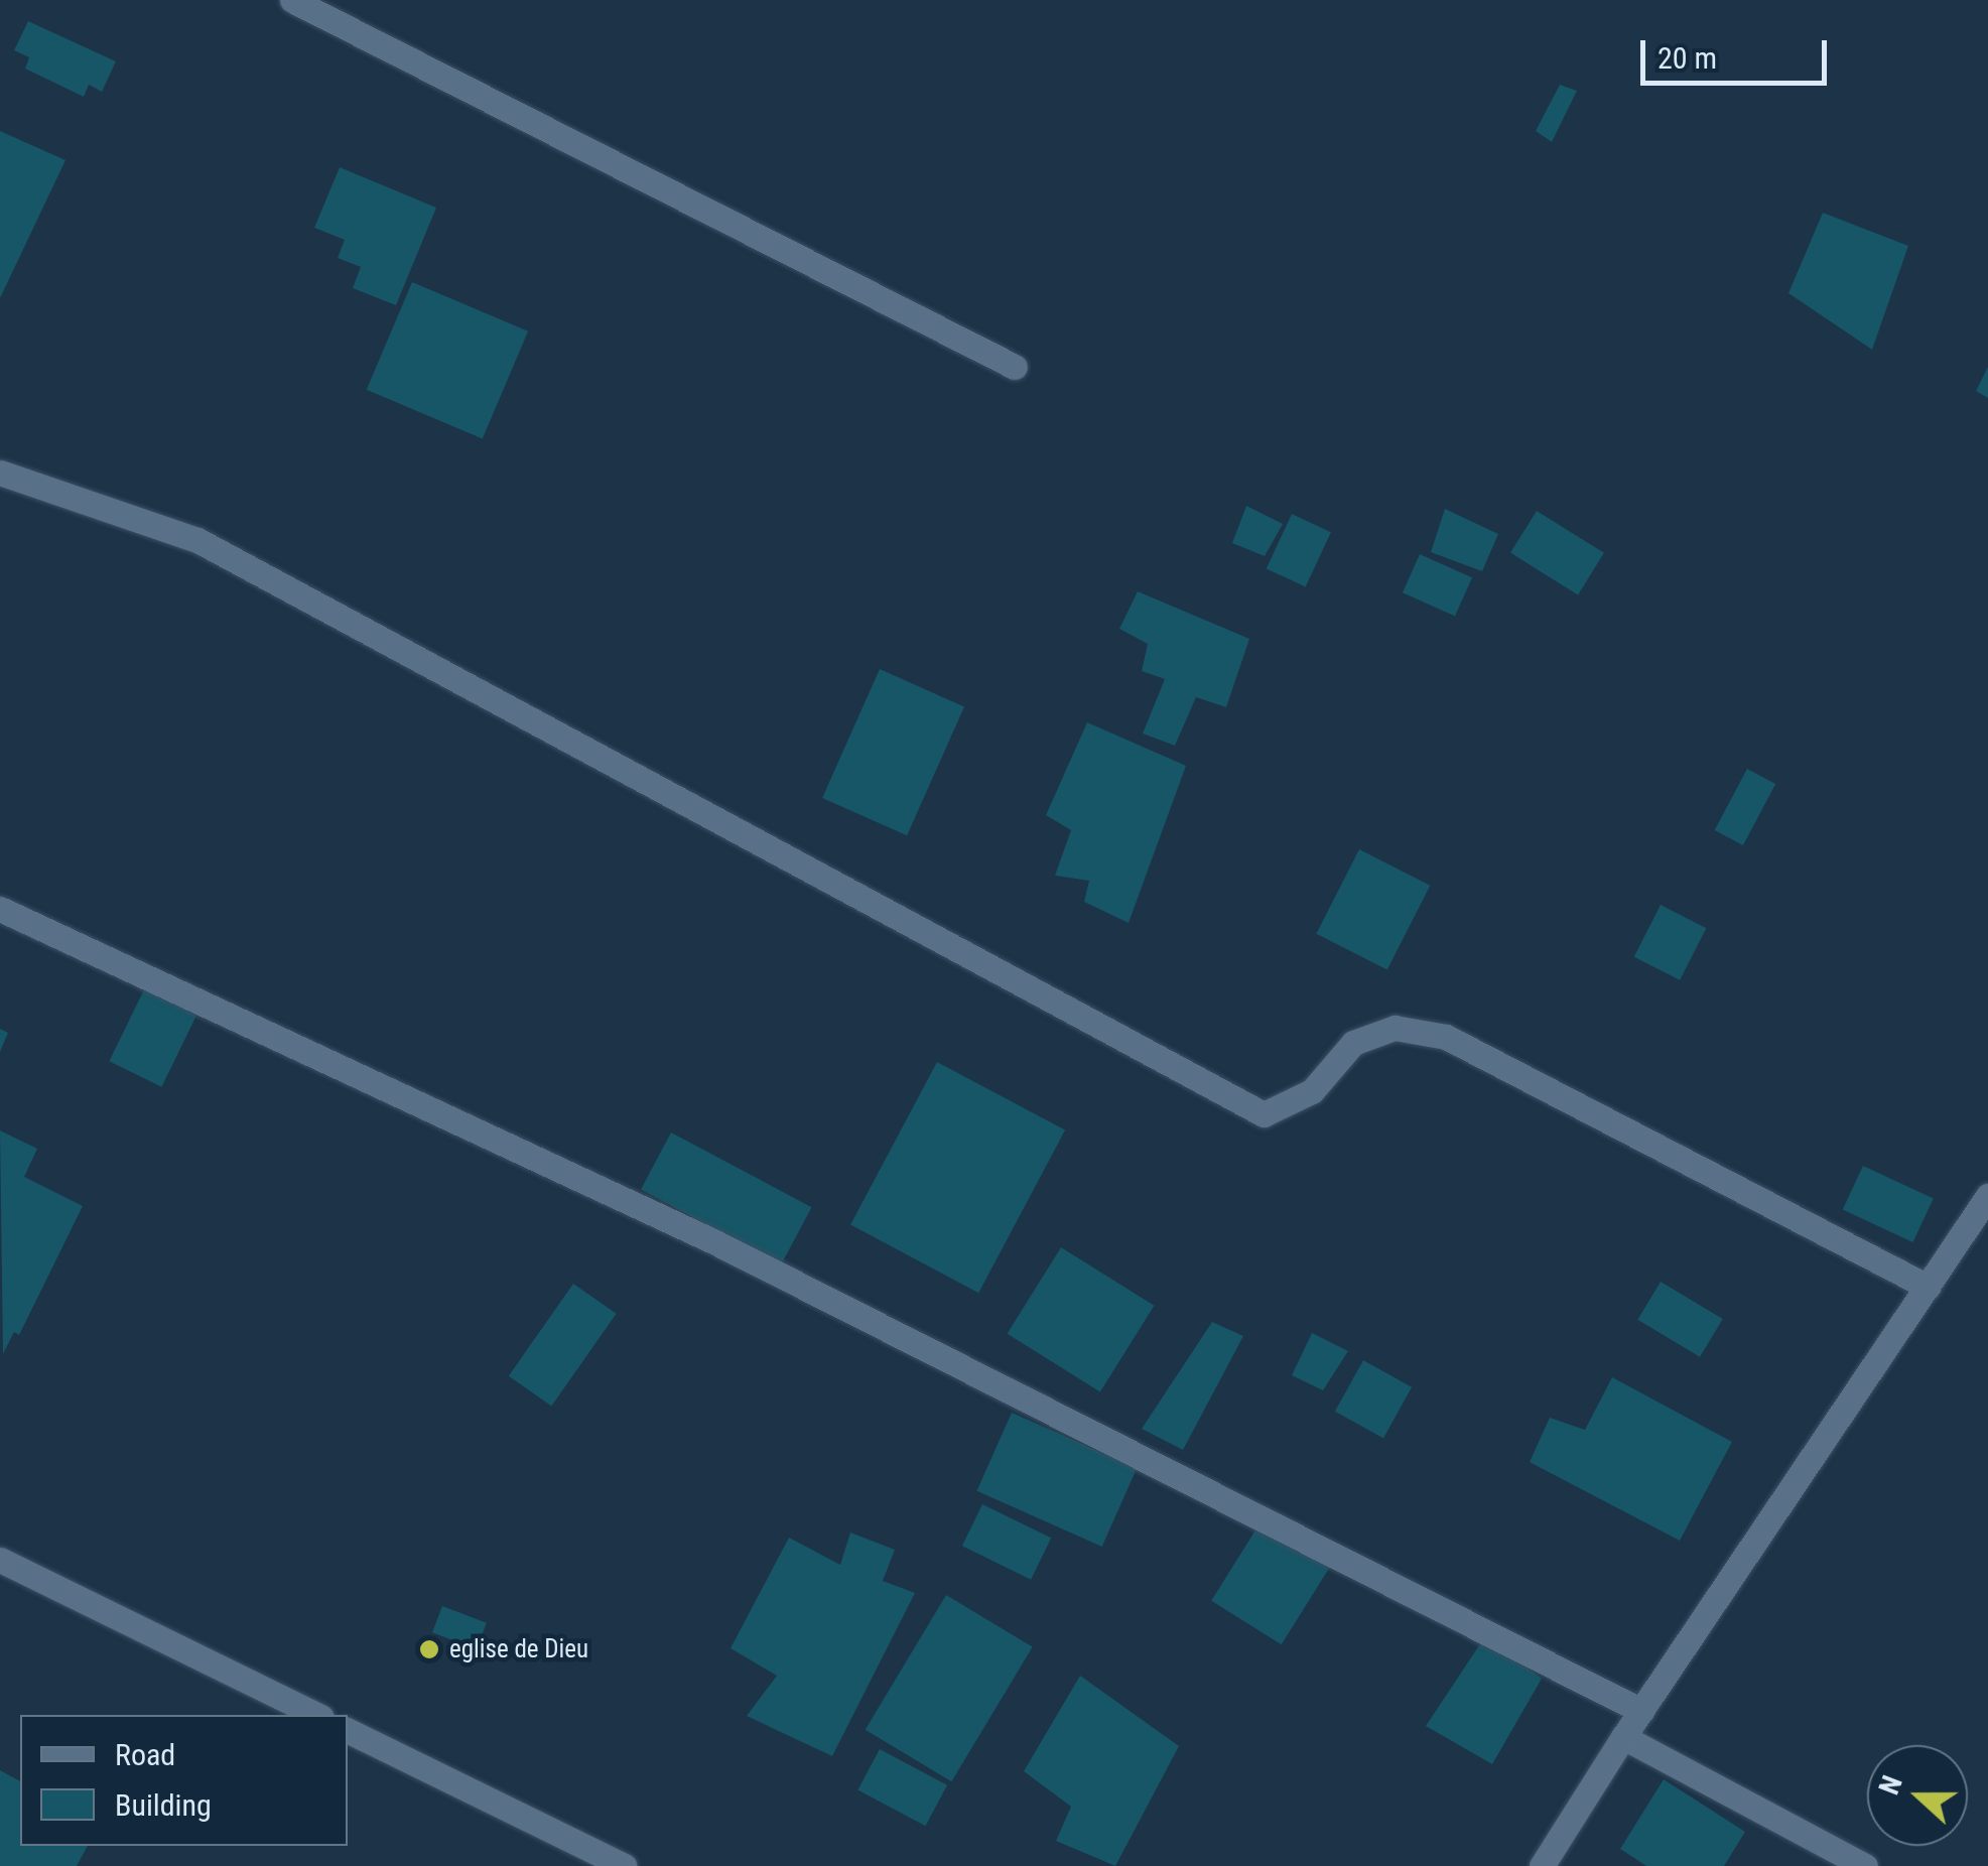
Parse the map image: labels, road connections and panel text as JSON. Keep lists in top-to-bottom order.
{
  "places": ["eglise de Dieu"],
  "legend": ["Road", "Building"],
  "scale_bar": "20 m",
  "north": "left"
}
